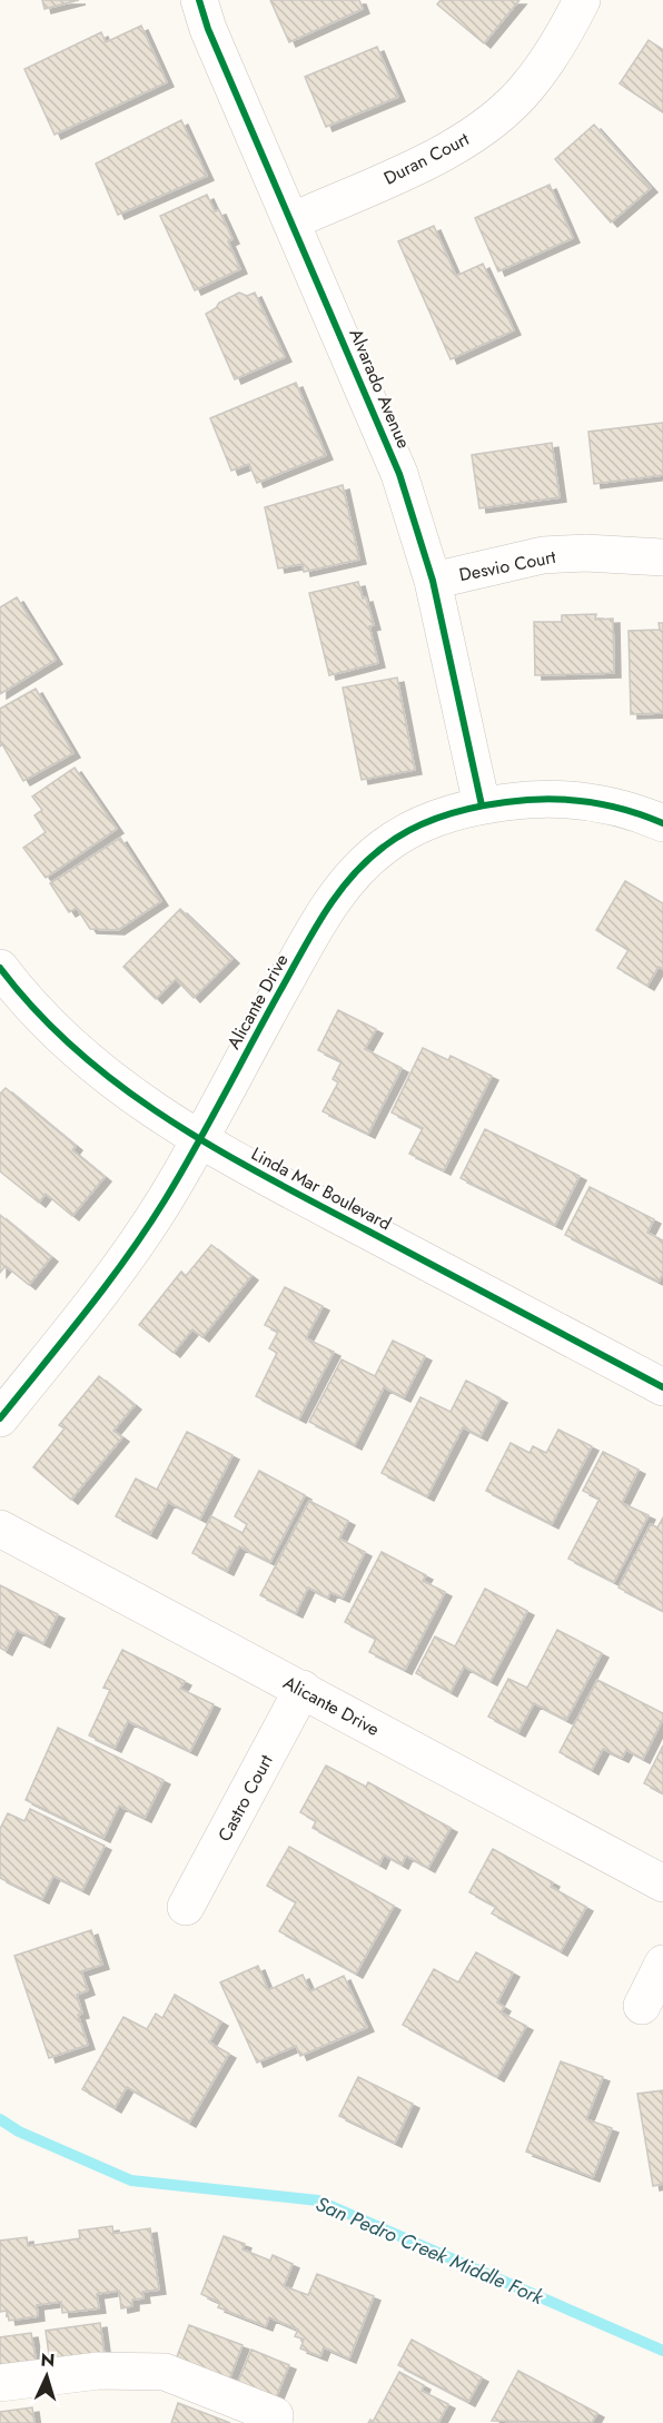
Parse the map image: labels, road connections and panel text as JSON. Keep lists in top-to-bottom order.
{
  "streets": {
    "street": [
      "Duran Court",
      "Alvarado Avenue",
      "Desvio Court",
      "Alicante Drive",
      "Linda Mar Boulevard",
      "Castro Court"
    ]
  },
  "crossings": [
    ["Duran Court", "Alvarado Avenue"],
    ["Alvarado Avenue", "Desvio Court"],
    ["Alvarado Avenue", "Alicante Drive"],
    ["Alicante Drive", "Linda Mar Boulevard"],
    ["Alicante Drive", "Castro Court"]
  ],
  "water": ["San Pedro Creek Middle Fork"],
  "north": "top"
}
